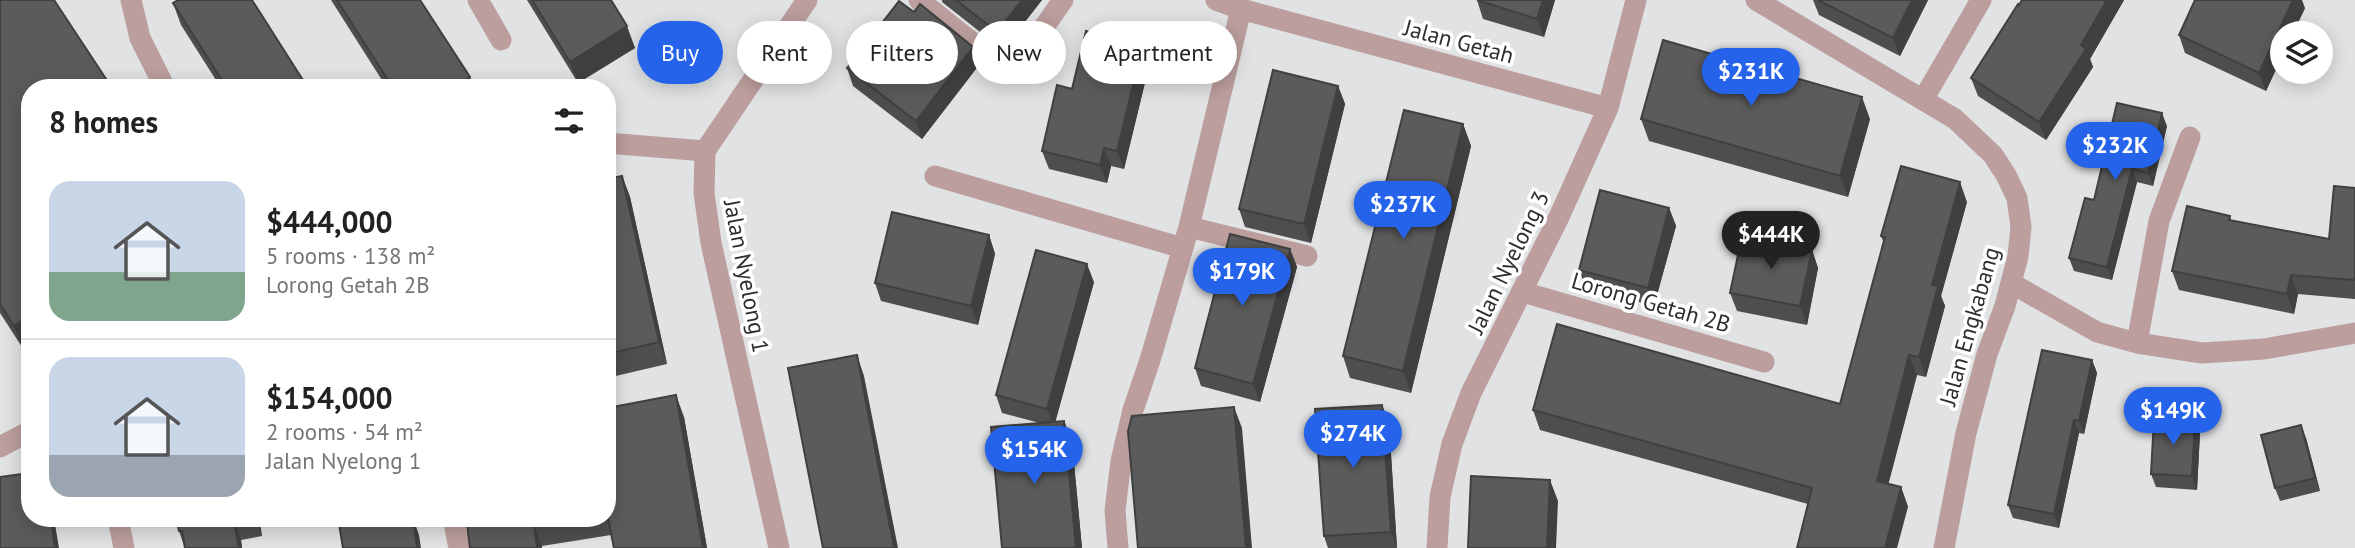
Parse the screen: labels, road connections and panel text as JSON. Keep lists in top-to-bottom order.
{
  "streets": {
    "street": [
      "Jalan Getah",
      "Jalan Nyelong 3",
      "Jalan Nyelong 1",
      "Lorong Getah 2B",
      "Jalan Engkabang"
    ]
  },
  "crossings": [
    ["Jalan Getah", "Jalan Nyelong 3"],
    ["Jalan Nyelong 3", "Lorong Getah 2B"]
  ],
  "page": {
    "chip": [
      "Buy",
      "Rent",
      "Filters",
      "New",
      "Apartment"
    ],
    "price": [
      "$231K",
      "$232K",
      "$237K",
      "$444K",
      "$179K",
      "$149K",
      "$274K",
      "$154K"
    ],
    "heading": "8 homes",
    "list": [
      {
        "name": "$444,000",
        "note": "5 rooms · 138 m² · Lorong Getah 2B"
      },
      {
        "name": "$154,000",
        "note": "2 rooms · 54 m² · Jalan Nyelong 1"
      }
    ]
  }
}
